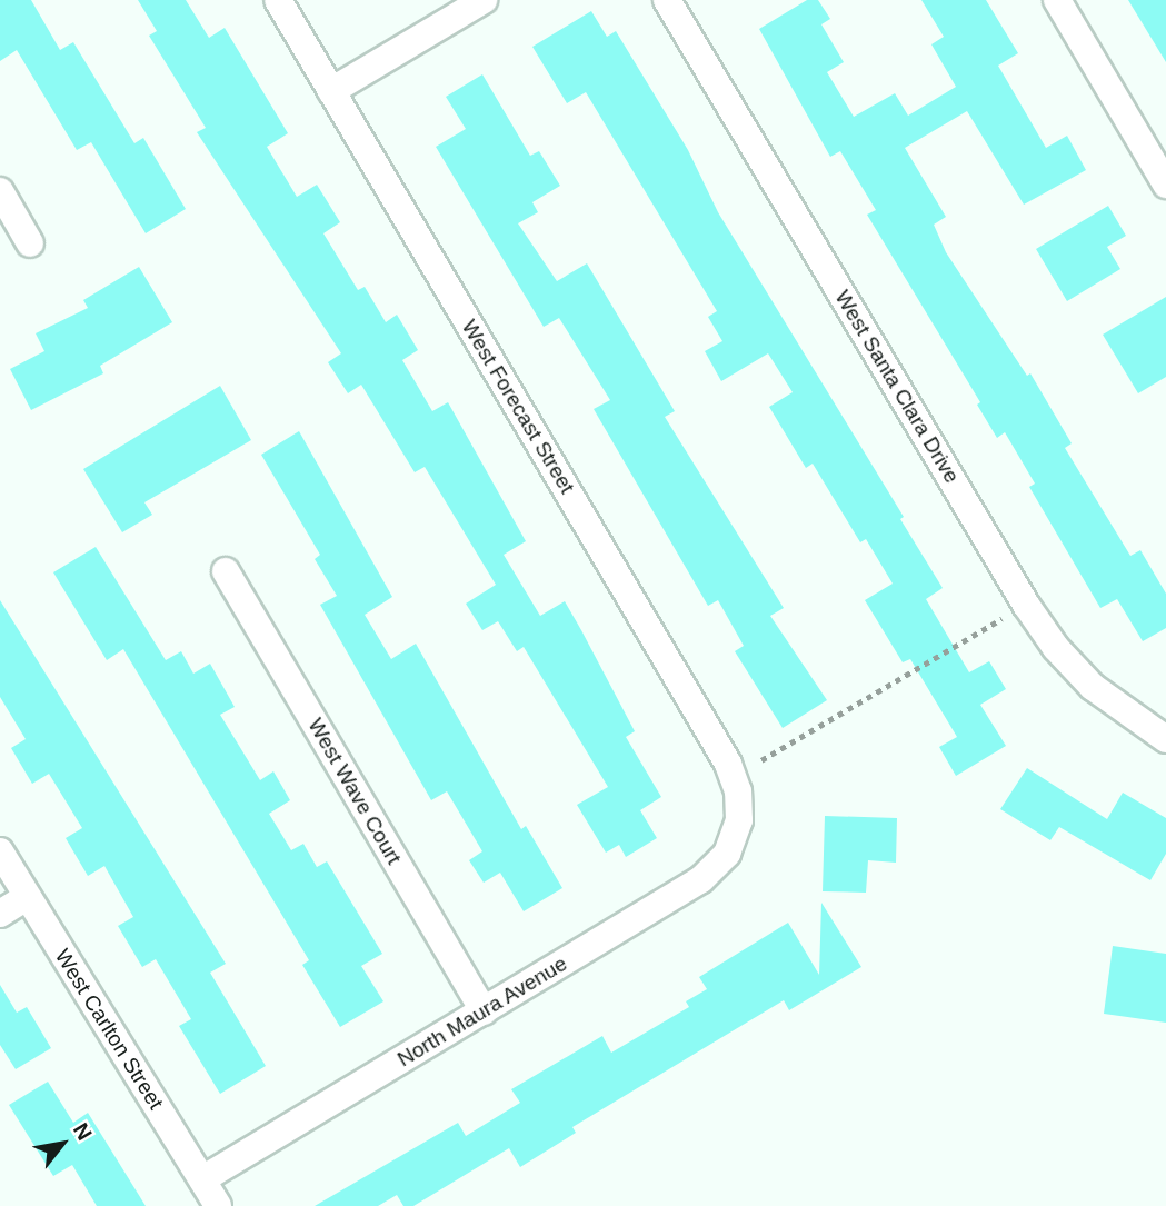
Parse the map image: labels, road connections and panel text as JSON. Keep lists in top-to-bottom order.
{
  "streets": {
    "street": [
      "West Santa Clara Drive",
      "West Forecast Street",
      "West Wave Court",
      "North Maura Avenue",
      "West Carlton Street"
    ]
  },
  "crossings": [
    ["West Forecast Street", "North Maura Avenue"],
    ["West Wave Court", "North Maura Avenue"],
    ["North Maura Avenue", "West Carlton Street"]
  ],
  "north": "top right"
}
